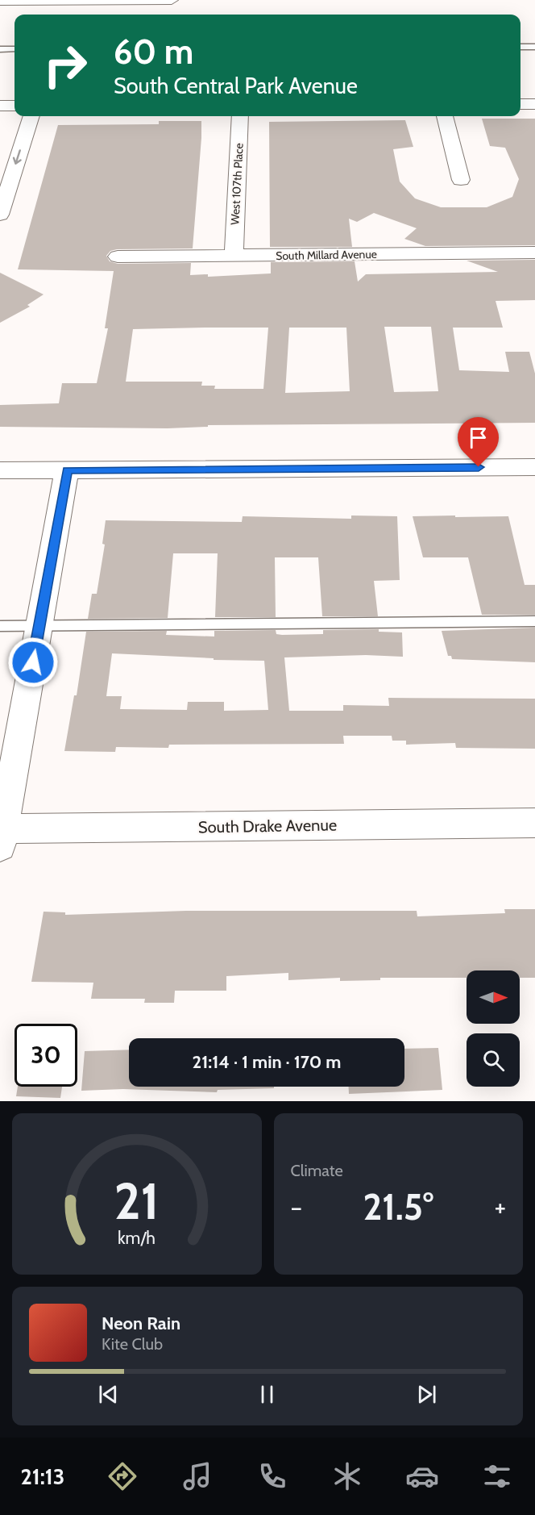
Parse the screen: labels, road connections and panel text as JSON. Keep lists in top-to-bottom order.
{
  "streets": {
    "street": ["West 107th Place", "South Millard Avenue", "South Drake Avenue"]
  },
  "crossings": [
    ["West 107th Place", "South Millard Avenue"]
  ],
  "north": "right",
  "page": {
    "turn": ["60 m", "South Central Park Avenue"],
    "limit": "30",
    "trip": "21:14 · 1 min · 170 m",
    "tile": "Climate",
    "heat": ["−", "21.5°", "+"],
    "song": ["Neon Rain", "Kite Club"],
    "tabs": "21:13",
    "gauge": ["21", "km/h"]
  }
}
